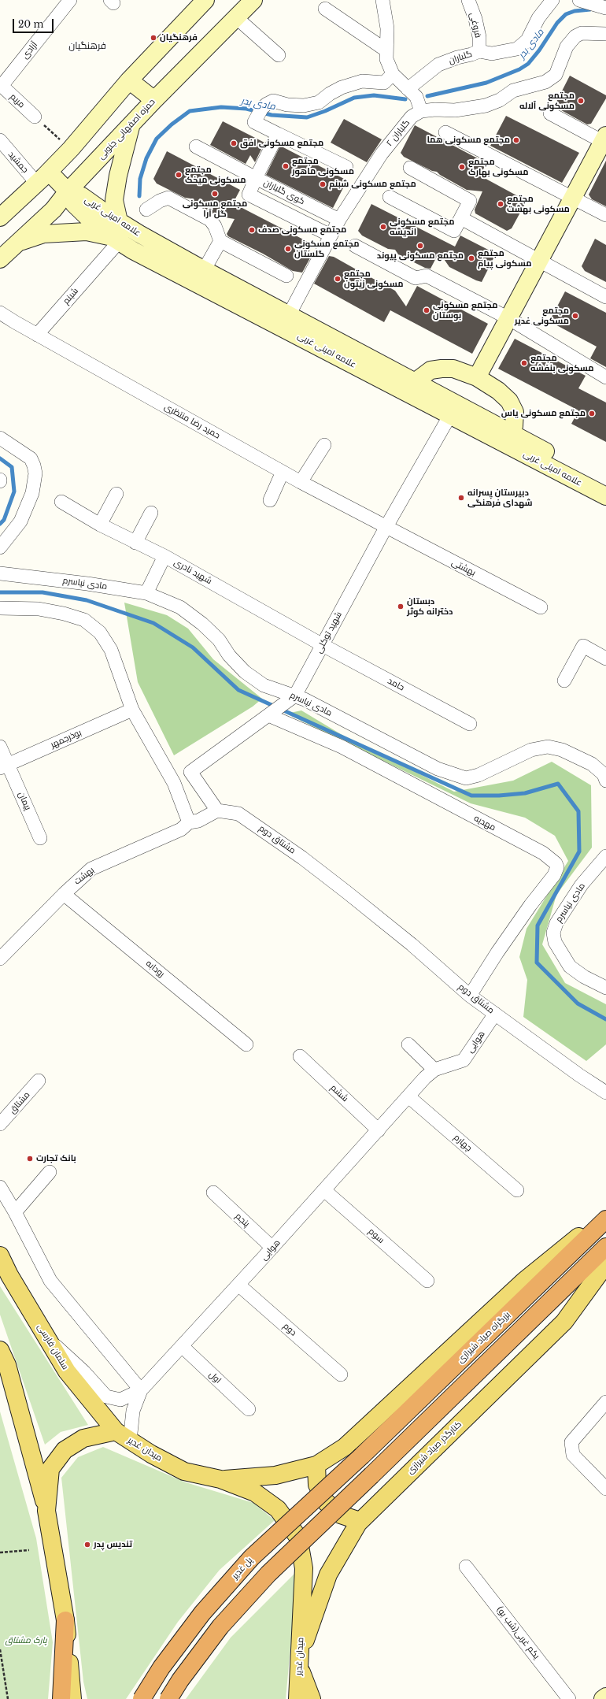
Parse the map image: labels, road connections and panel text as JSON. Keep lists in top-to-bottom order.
{
  "streets": {
    "highway": ["بزرگراه صیاد شیرازی", "پل غدیر"],
    "main road": [
      "حمزه اصفهانی جنوبی",
      "علامه امینی غربی",
      "سلمان فارسی",
      "کنارگذر صیاد شیرازی",
      "میدان غدیر"
    ],
    "street": [
      "فروغی",
      "آزادی",
      "گلباران",
      "مریم",
      "گلباران ۲",
      "جمشید",
      "کوی گلباران",
      "شبنم",
      "حمید رضا منتظری",
      "بهشتی",
      "شهید نادری",
      "مادی نیاسرم",
      "شهید توکلی",
      "حامد",
      "بوذرجمهر",
      "پیمان",
      "مهدیه",
      "مشتاق دوم",
      "بهشت",
      "رودابه",
      "هوایی",
      "ششم",
      "مشتاق",
      "چهارم",
      "پنجم",
      "سوم",
      "دوم",
      "اول",
      "یکم غربی(شب بو)"
    ]
  },
  "crossings": [
    ["فروغی", "گلباران"],
    ["آزادی", "مریم"],
    ["حمزه اصفهانی جنوبی", "علامه امینی غربی"],
    ["گلباران ۲", "کوی گلباران"],
    ["گلباران ۲", "علامه امینی غربی"],
    ["علامه امینی غربی", "شبنم"],
    ["علامه امینی غربی", "شهید توکلی"],
    ["شبنم", "حمید رضا منتظری"],
    ["حمید رضا منتظری", "بهشتی"],
    ["حمید رضا منتظری", "شهید توکلی"],
    ["بهشتی", "شهید توکلی"],
    ["شهید نادری", "شهید توکلی"],
    ["شهید نادری", "حامد"],
    ["مادی نیاسرم", "شهید توکلی"],
    ["شهید توکلی", "حامد"],
    ["شهید توکلی", "مهدیه"],
    ["شهید توکلی", "مشتاق دوم"],
    ["بوذرجمهر", "پیمان"],
    ["مهدیه", "مشتاق دوم"],
    ["مشتاق دوم", "هوایی"],
    ["بهشت", "رودابه"],
    ["هوایی", "ششم"],
    ["هوایی", "چهارم"],
    ["هوایی", "پنجم"],
    ["هوایی", "سوم"],
    ["هوایی", "دوم"],
    ["هوایی", "سلمان فارسی"],
    ["هوایی", "اول"],
    ["هوایی", "میدان غدیر"],
    ["بزرگراه صیاد شیرازی", "پل غدیر"],
    ["سلمان فارسی", "میدان غدیر"],
    ["کنارگذر صیاد شیرازی", "میدان غدیر"]
  ],
  "districts": ["فرهنگیان"],
  "water": ["مادی بدر"],
  "parks": ["پارک مشتاق"],
  "places": [
    "فرهنگیان",
    "مجتمع مسکونی آلاله",
    "مجتمع مسکونی هما",
    "مجتمع مسکونی افق",
    "مجتمع مسکونی ماهور",
    "مجتمع مسکونی بهارک",
    "مجتمع مسکونی میخک",
    "مجتمع مسکونی شبنم",
    "مجتمع مسکونی گل آرا",
    "مجتمع مسکونی بهشت",
    "مجتمع مسکونی اندیشه",
    "مجتمع مسکونی صدف",
    "مجتمع مسکونی پیوند",
    "مجتمع مسکونی گلستان",
    "مجتمع مسکونی پیام",
    "مجتمع مسکونی زیتون",
    "مجتمع مسکونی بوستان",
    "مجتمع مسکونی غدیر",
    "مجتمع مسکونی بنفشه",
    "مجتمع مسکونی یاس",
    "دبیرستان پسرانه شهدای فرهنگی",
    "دبستان دخترانه کوثر",
    "بانک تجارت",
    "تندیس پدر"
  ],
  "scale_bar": "20 m"
}
